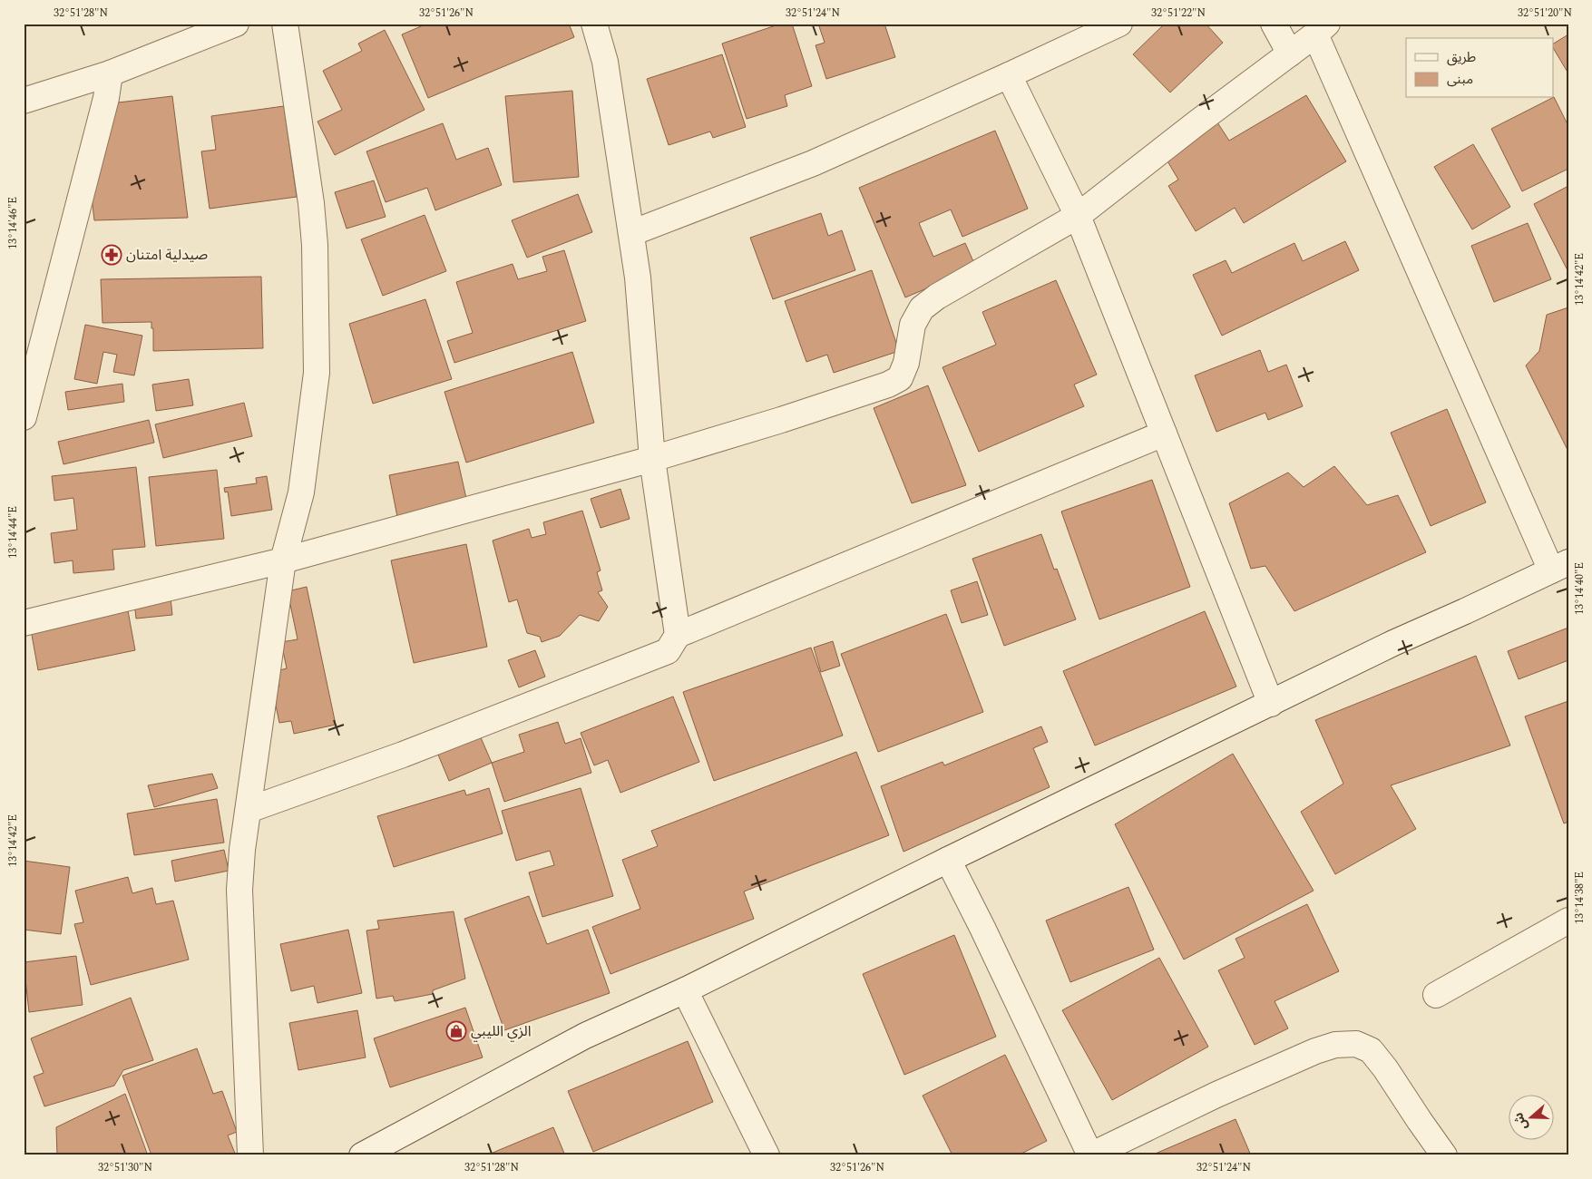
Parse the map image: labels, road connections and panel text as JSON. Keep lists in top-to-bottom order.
{
  "places": {
    "pharmacy": ["صيدلية امتنان"],
    "shop": ["الزي الليبي"]
  },
  "legend": ["طريق", "مبنى"],
  "north": "left",
  "coordinates": [
    "32°51'28\"N",
    "32°51'26\"N",
    "32°51'24\"N",
    "32°51'22\"N",
    "32°51'20\"N",
    "13°14'46\"E",
    "13°14'42\"E",
    "13°14'44\"E",
    "13°14'40\"E",
    "13°14'38\"E",
    "32°51'30\"N"
  ]
}
